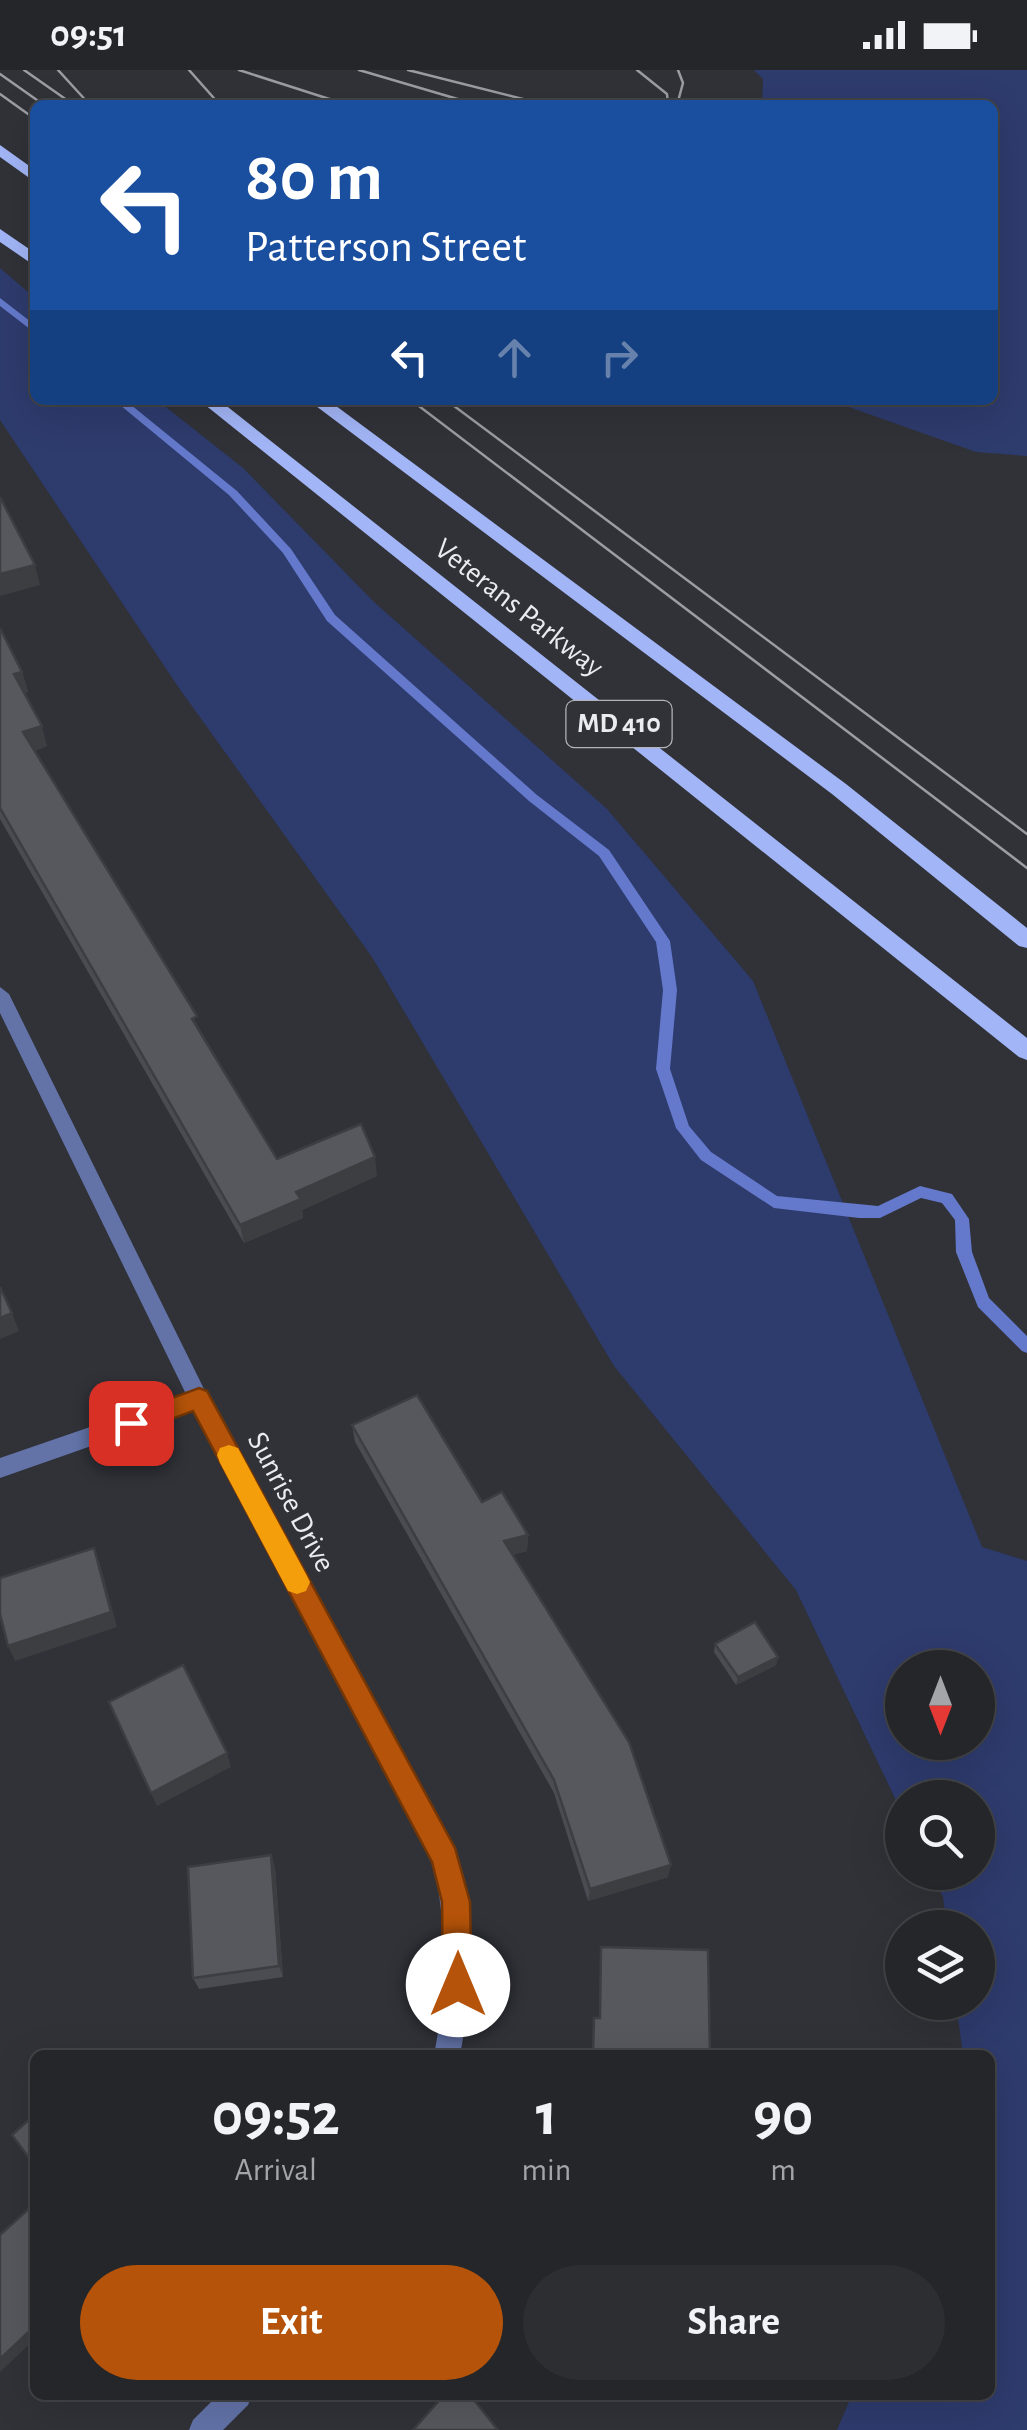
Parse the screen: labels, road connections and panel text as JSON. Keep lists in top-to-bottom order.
{
  "streets": {
    "main road": ["Veterans Parkway", "MD 410"],
    "street": ["Sunrise Drive"]
  },
  "north": "bottom",
  "page": {
    "status": "09:51",
    "turn": ["80 m", "Patterson Street"],
    "eta": [
      "09:52",
      "Arrival",
      "1",
      "min",
      "90",
      "m"
    ],
    "buttons": ["Exit", "Share"]
  }
}
